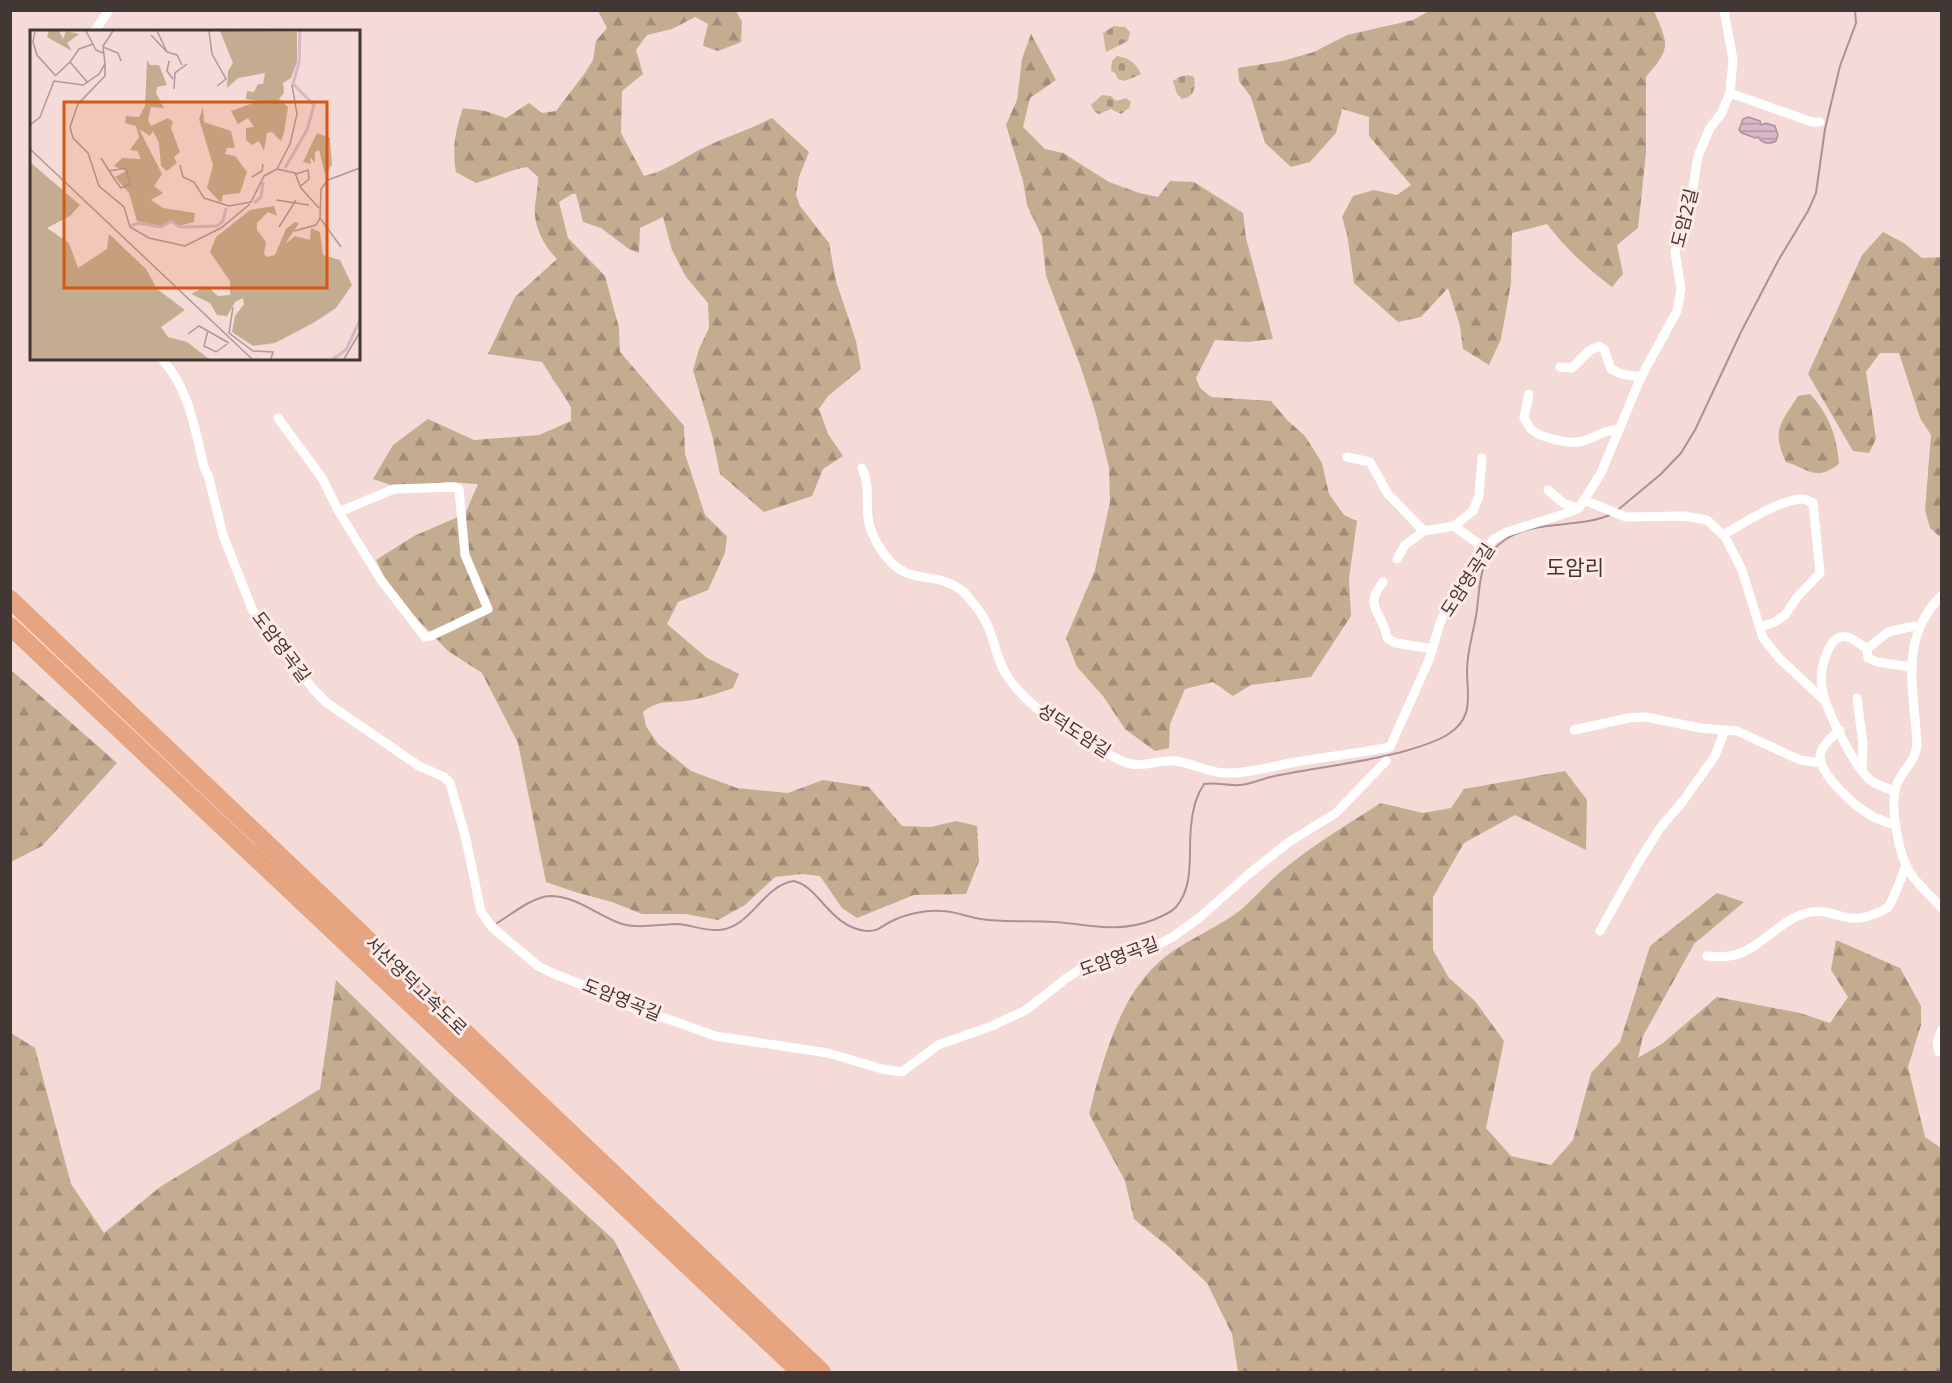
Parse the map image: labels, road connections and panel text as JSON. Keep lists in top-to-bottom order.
{
  "streets": {
    "highway": ["서산영덕고속도로"],
    "street": ["도암2길", "도암영곡길", "성덕도암길"]
  },
  "crossings": [
    ["도암2길", "도암영곡길"],
    ["도암영곡길", "성덕도암길"]
  ],
  "districts": ["도암리"]
}
